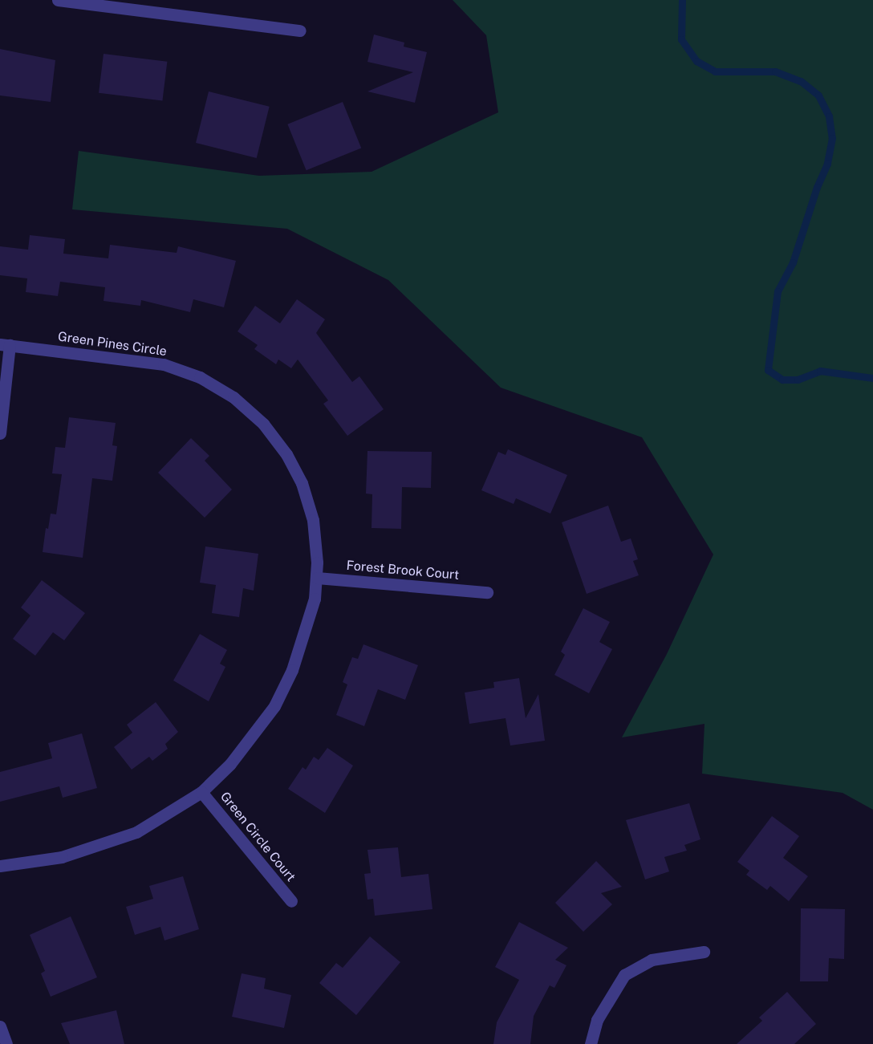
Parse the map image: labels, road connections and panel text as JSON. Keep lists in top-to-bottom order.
{
  "streets": {
    "street": ["Green Pines Circle", "Forest Brook Court", "Green Circle Court"]
  },
  "crossings": [
    ["Green Pines Circle", "Forest Brook Court"],
    ["Green Pines Circle", "Green Circle Court"]
  ]
}
